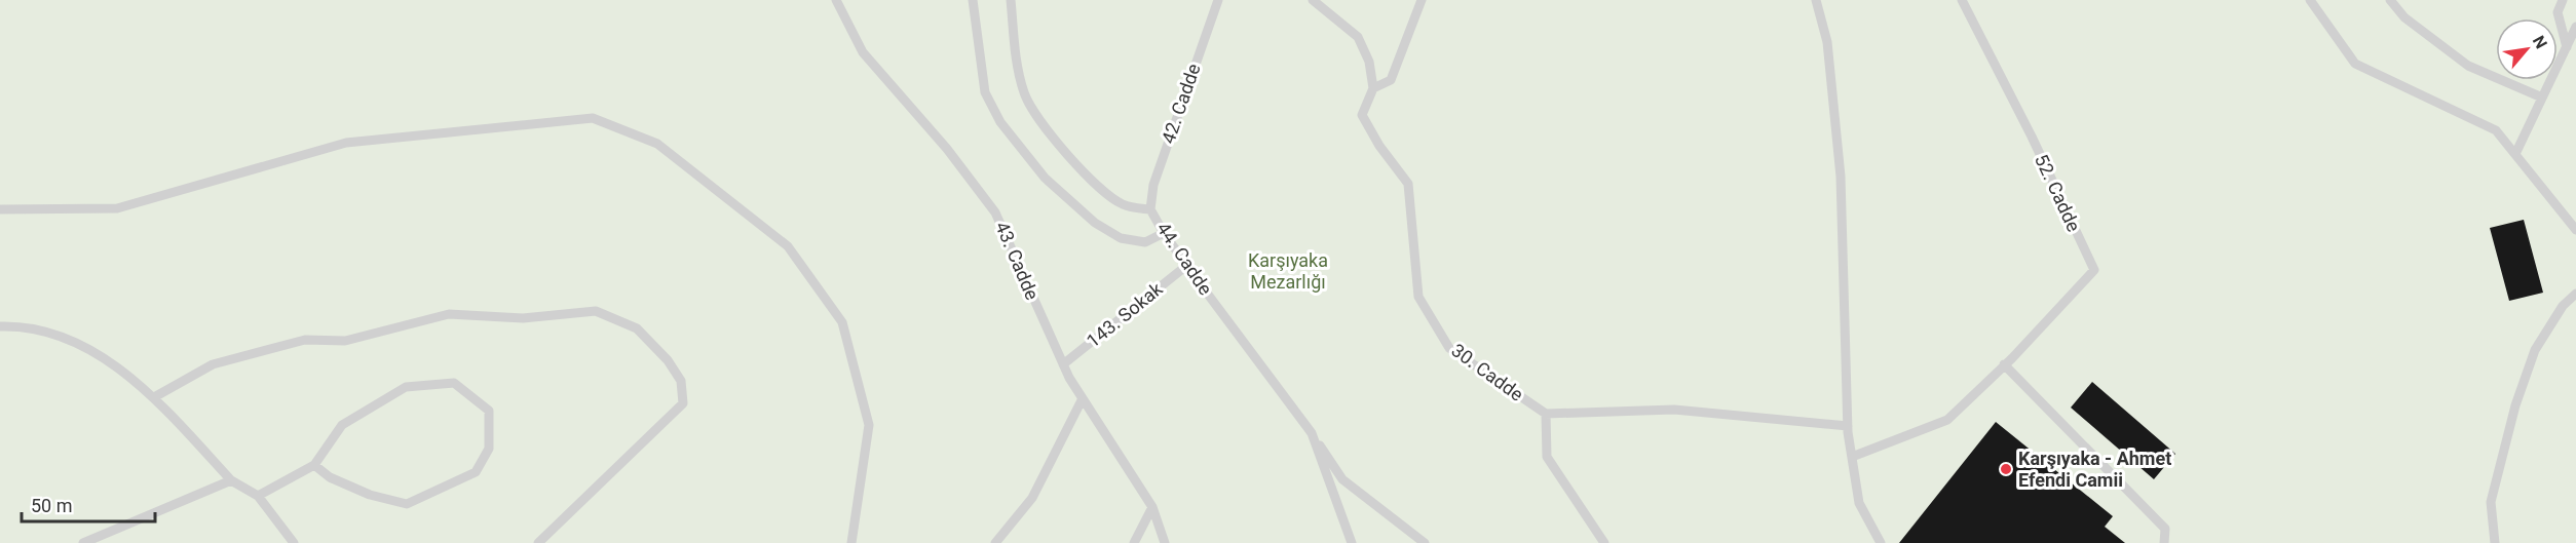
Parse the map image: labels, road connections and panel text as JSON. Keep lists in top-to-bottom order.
{
  "streets": {
    "lane": [
      "42. Cadde",
      "52. Cadde",
      "44. Cadde",
      "43. Cadde",
      "143. Sokak",
      "30. Cadde"
    ]
  },
  "crossings": [
    ["42. Cadde", "44. Cadde"],
    ["44. Cadde", "143. Sokak"],
    ["43. Cadde", "143. Sokak"]
  ],
  "parks": ["Karşıyaka Mezarlığı"],
  "places": ["Karşıyaka - Ahmet Efendi Camii"],
  "scale_bar": "50 m",
  "north": "top right"
}
